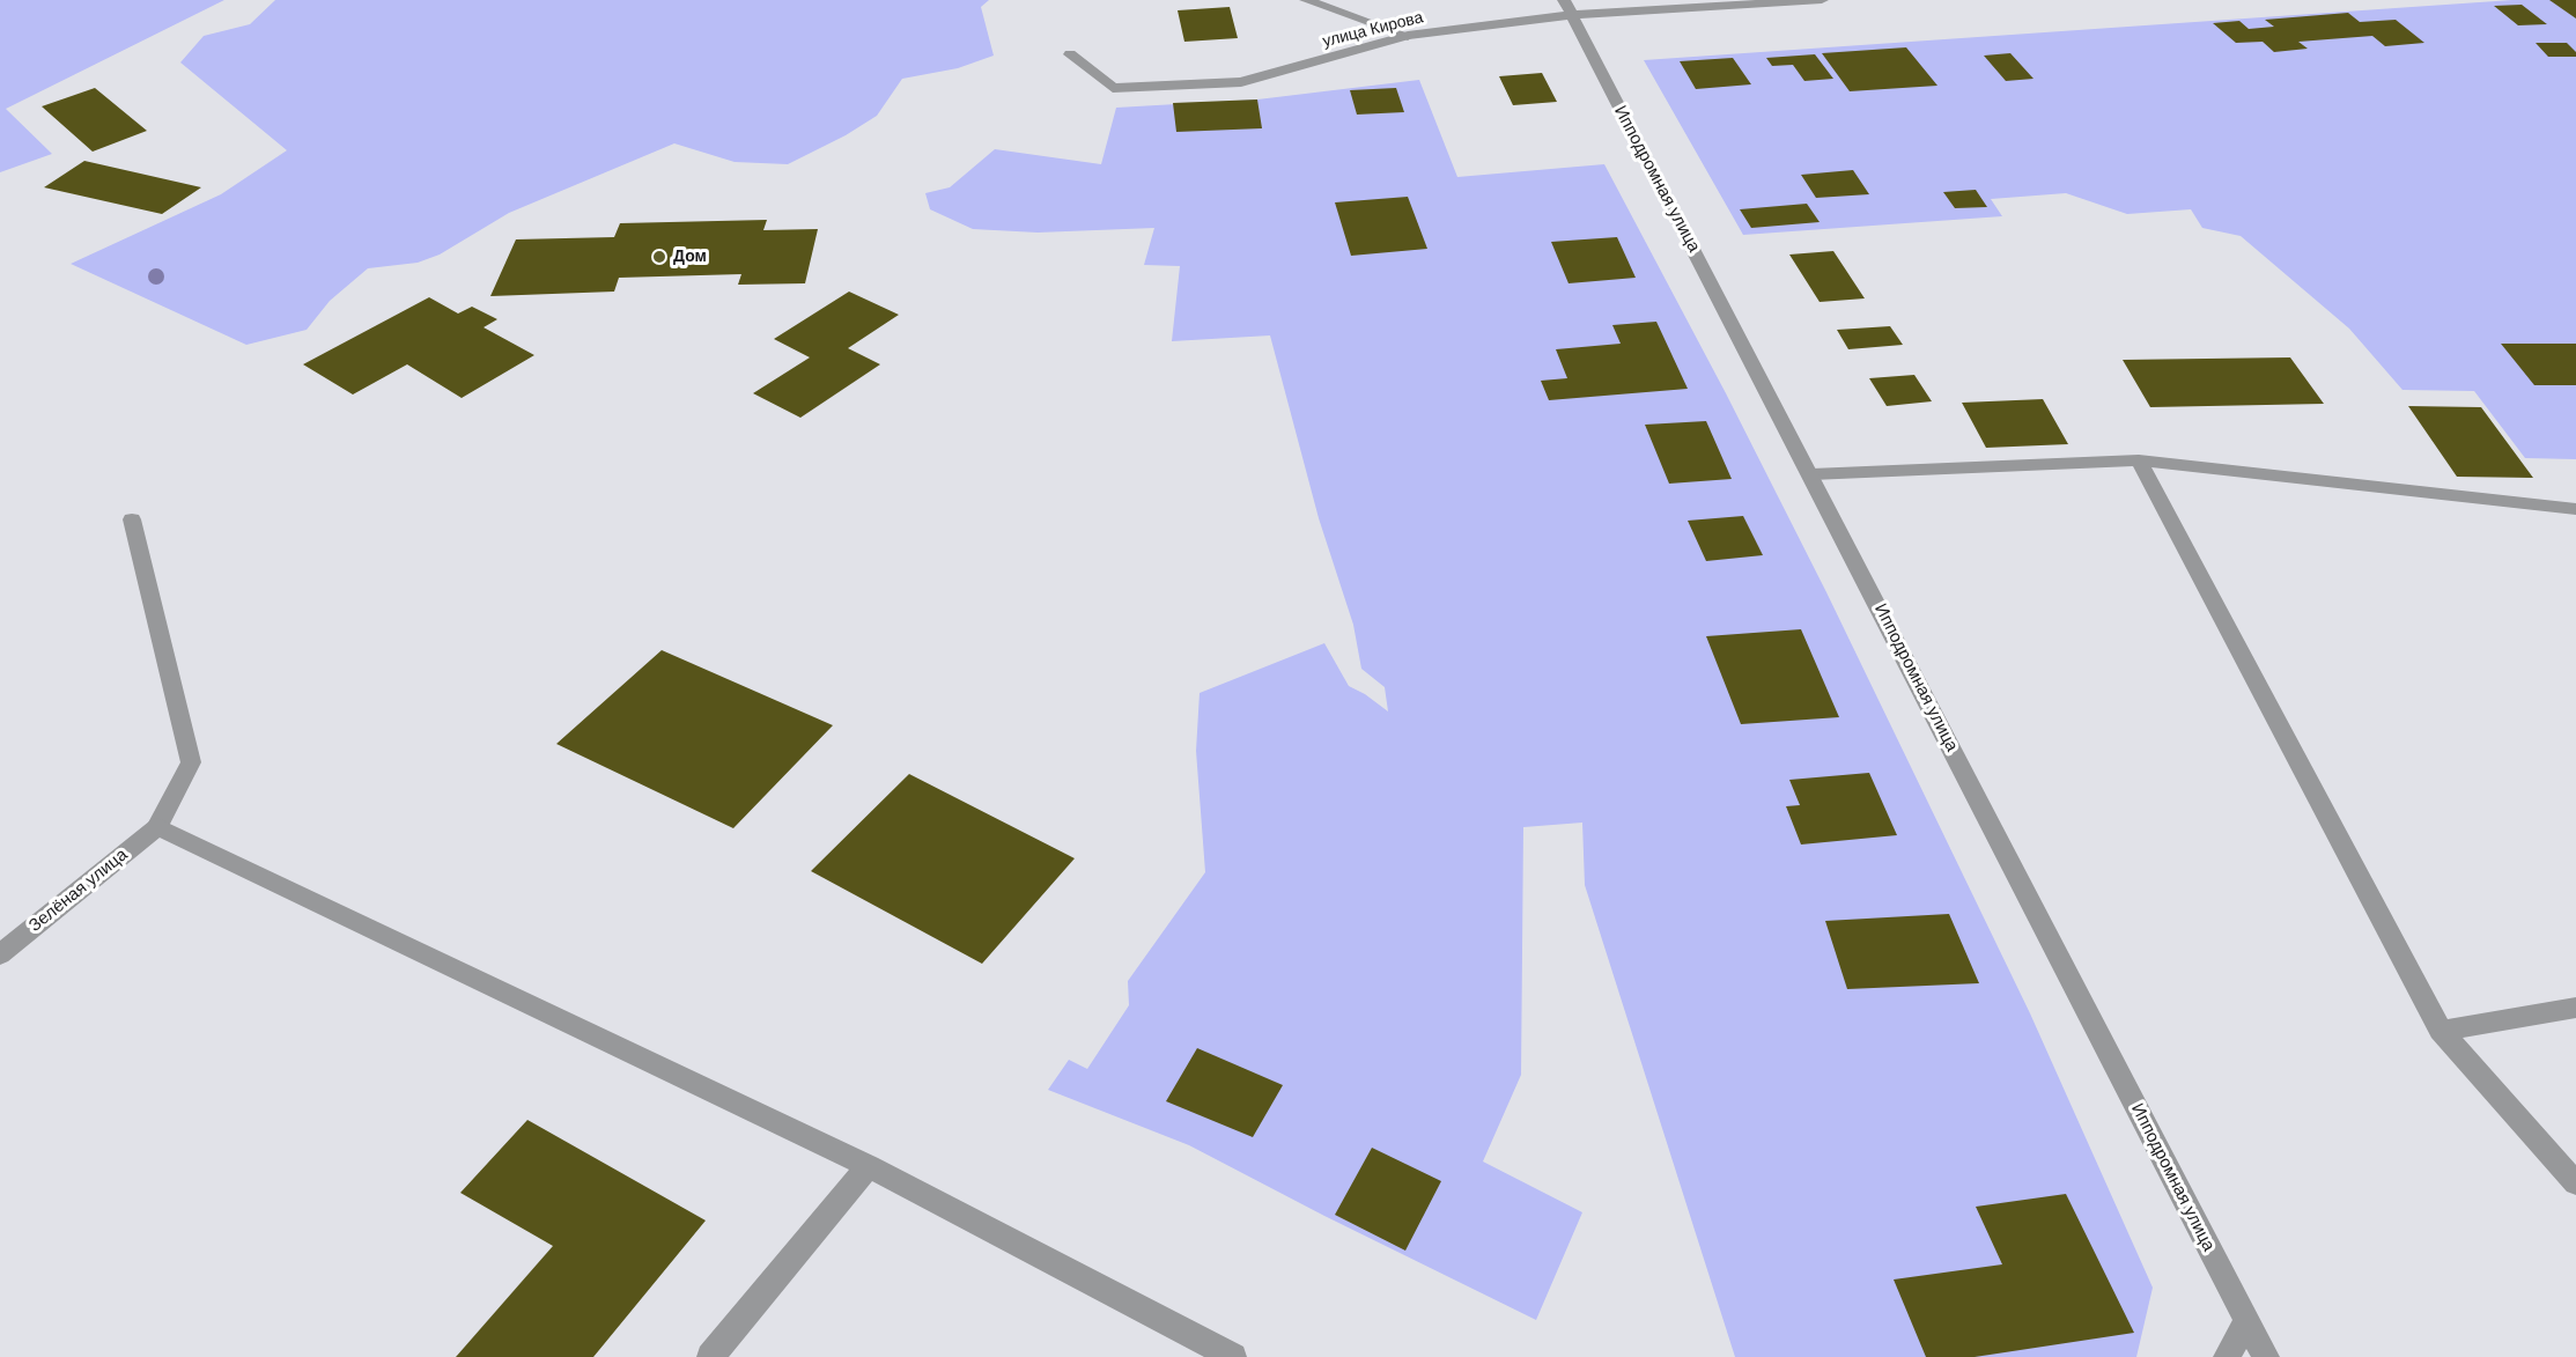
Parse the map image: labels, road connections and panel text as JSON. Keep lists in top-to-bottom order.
{
  "streets": {
    "street": ["улица Кирова", "Ипподромная улица", "Зелёная улица"]
  },
  "crossings": [
    ["улица Кирова", "Ипподромная улица"]
  ],
  "places": ["Дом"]
}
